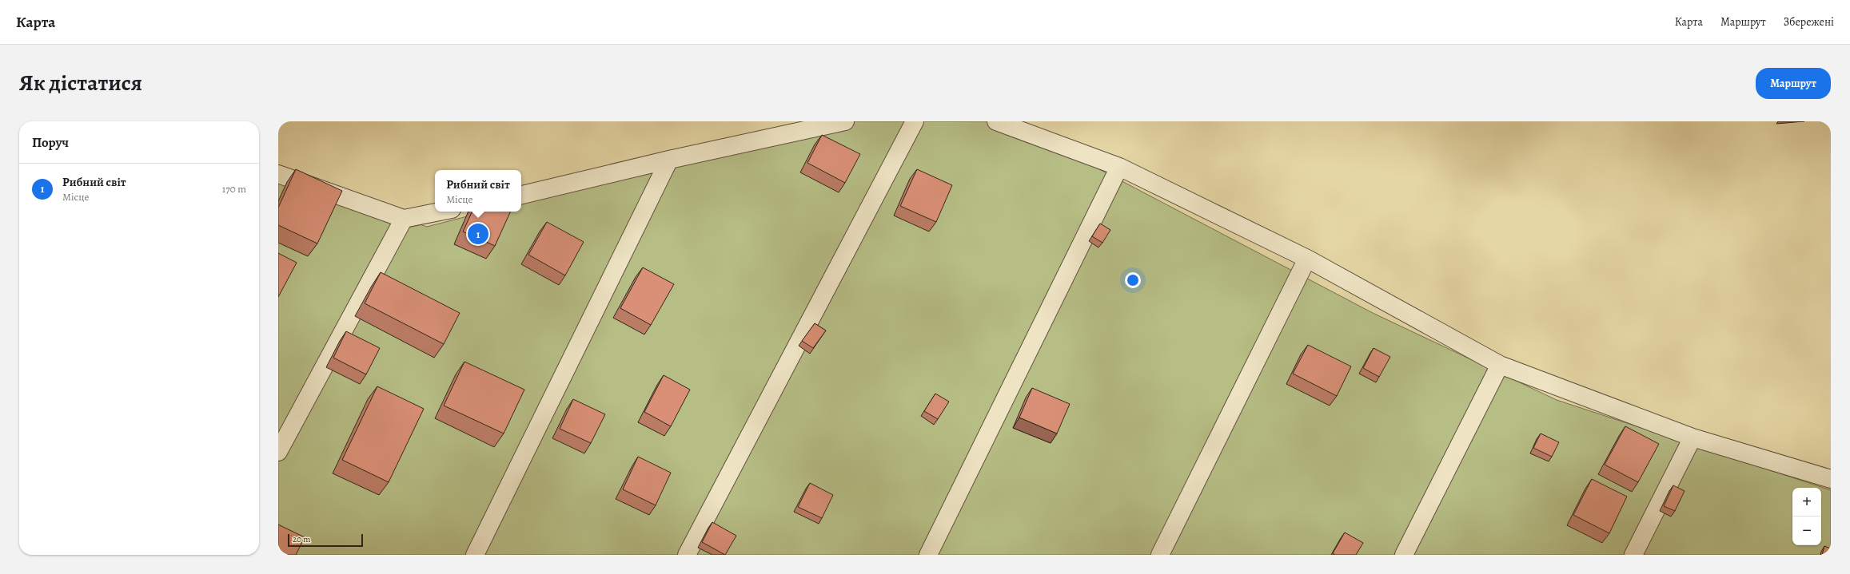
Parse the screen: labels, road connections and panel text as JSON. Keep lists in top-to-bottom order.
{
  "scale_bar": "20 m",
  "page": {
    "header": "Карта",
    "nav": ["Карта", "Маршрут", "Збережені"],
    "title": "Як дістатися",
    "buttons": "Маршрут",
    "heading": "Поруч",
    "list": [
      {
        "mark": "1",
        "name": "Рибний світ",
        "note": "Місце",
        "value": "170 m"
      }
    ],
    "popup": ["Рибний світ", "Місце"],
    "pins": "1",
    "map_buttons": ["+", "−"],
    "scale": "20 m"
  }
}
